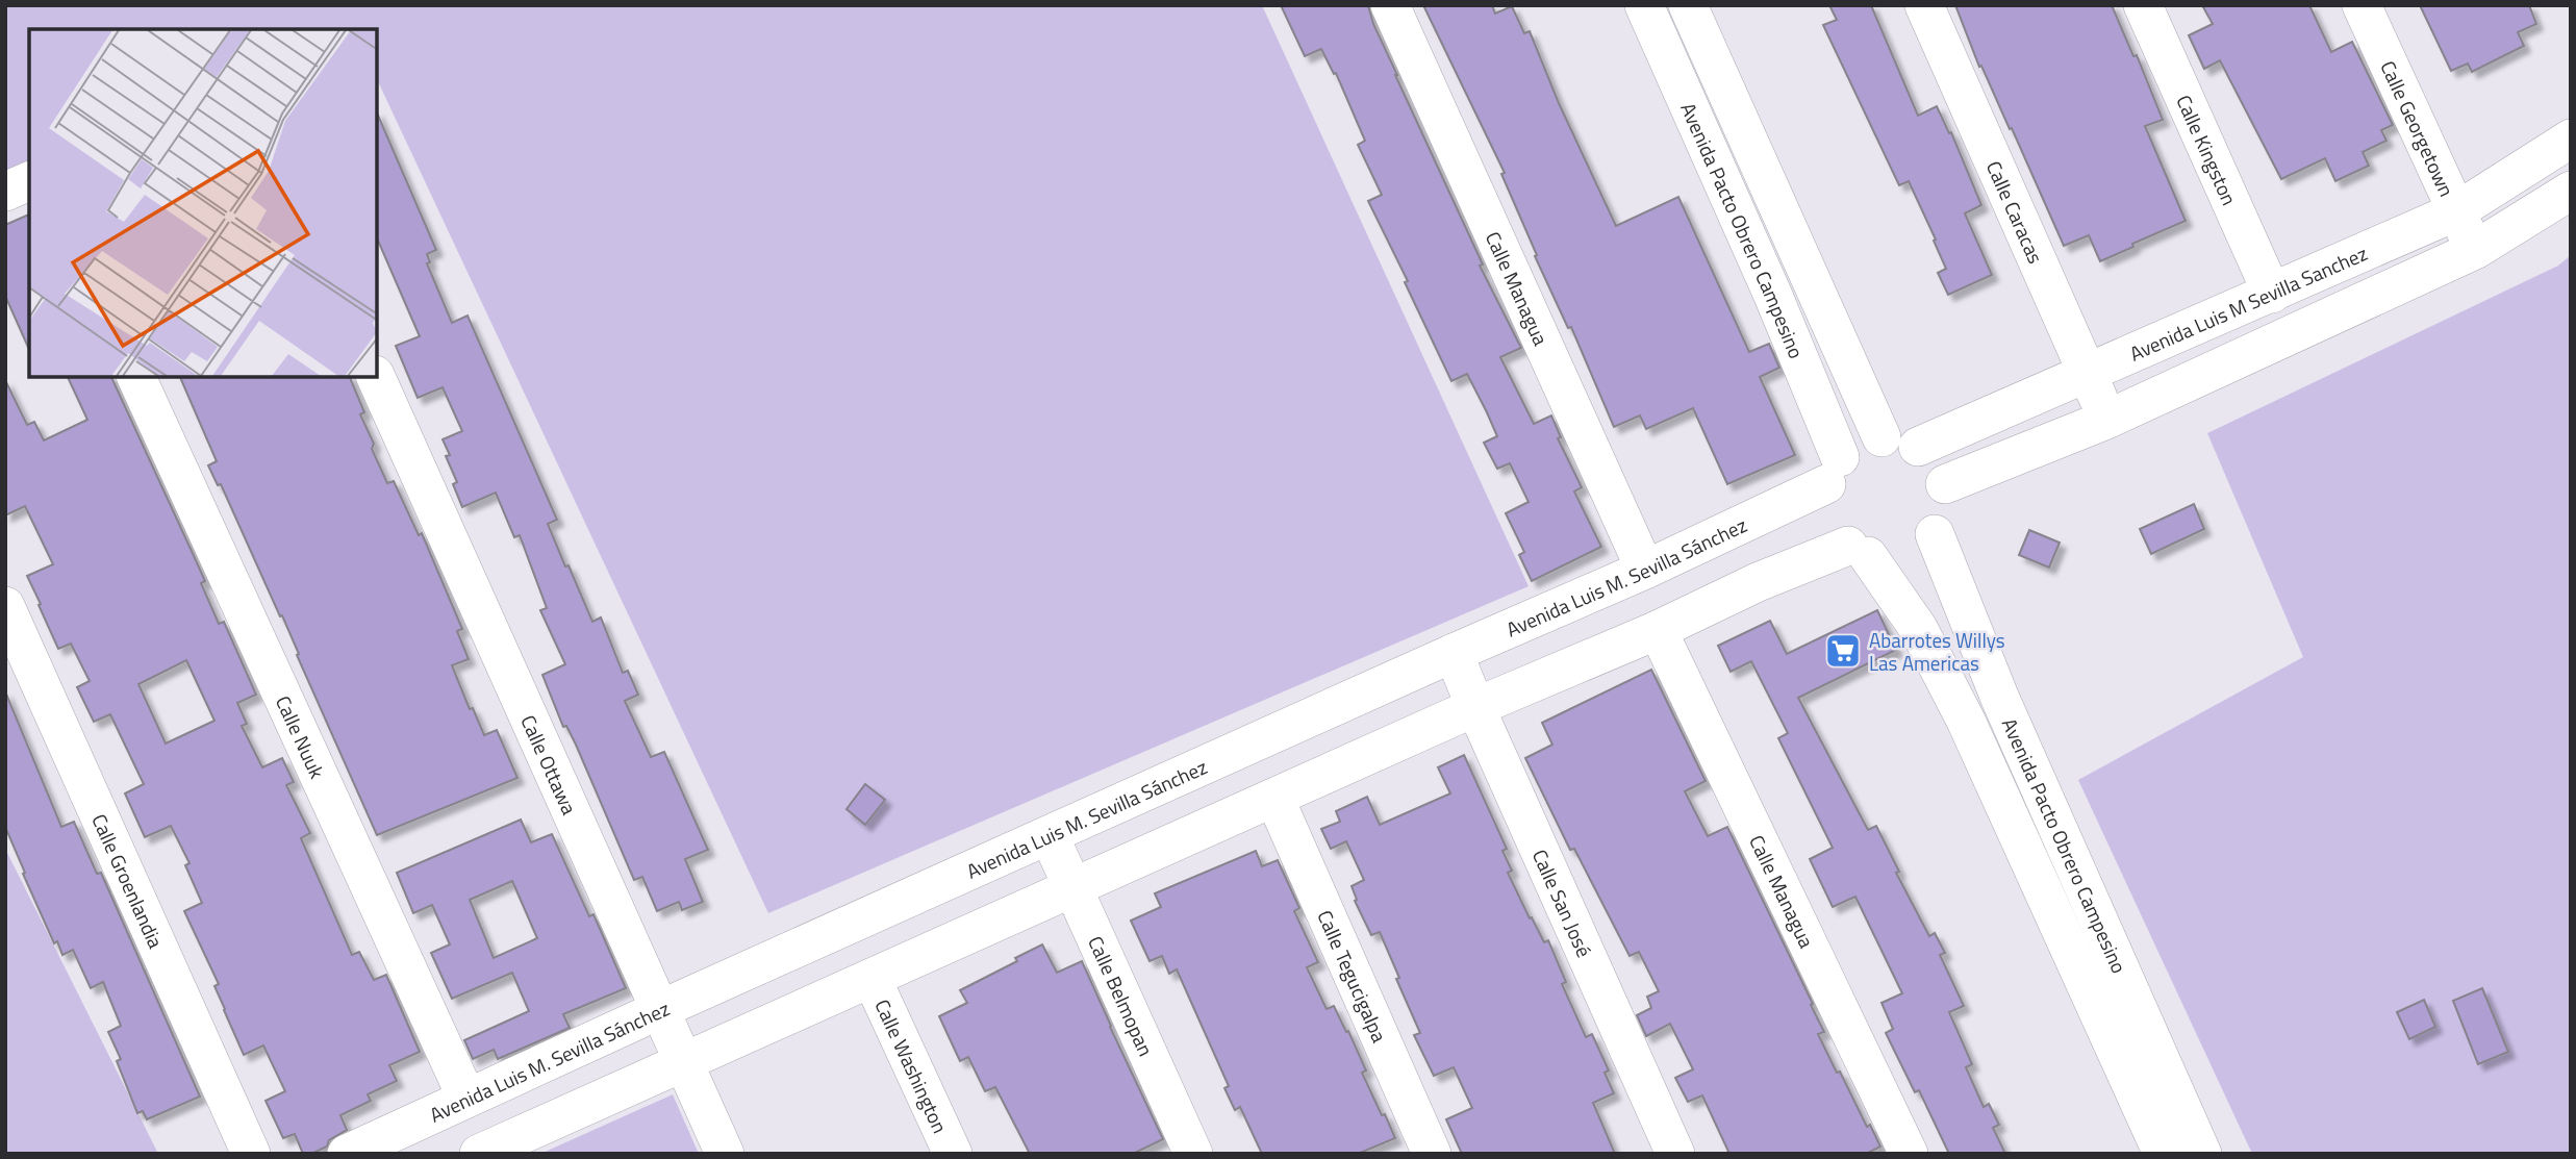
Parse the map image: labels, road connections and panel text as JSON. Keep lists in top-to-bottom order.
{
  "streets": {
    "street": [
      "Calle Georgetown",
      "Calle Kingston",
      "Calle Caracas",
      "Avenida Pacto Obrero Campesino",
      "Calle Managua",
      "Avenida Luis M Sevilla Sanchez",
      "Avenida Luis M. Sevilla Sánchez",
      "Calle Nuuk",
      "Calle Ottawa",
      "Calle Groenlandia",
      "Calle San José",
      "Calle Tegucigalpa",
      "Calle Belmopan",
      "Calle Washington"
    ]
  },
  "crossings": [
    ["Calle Georgetown", "Avenida Luis M Sevilla Sanchez"],
    ["Calle Kingston", "Avenida Luis M Sevilla Sanchez"],
    ["Calle Caracas", "Avenida Luis M Sevilla Sanchez"],
    ["Avenida Pacto Obrero Campesino", "Avenida Luis M Sevilla Sanchez"],
    ["Avenida Pacto Obrero Campesino", "Avenida Luis M. Sevilla Sánchez"],
    ["Calle Managua", "Avenida Luis M. Sevilla Sánchez"],
    ["Avenida Luis M Sevilla Sanchez", "Avenida Luis M. Sevilla Sánchez"],
    ["Avenida Luis M. Sevilla Sánchez", "Calle Nuuk"],
    ["Avenida Luis M. Sevilla Sánchez", "Calle Ottawa"],
    ["Avenida Luis M. Sevilla Sánchez", "Calle San José"],
    ["Avenida Luis M. Sevilla Sánchez", "Calle Belmopan"]
  ],
  "places": {
    "supermarket": ["Abarrotes Willys Las Americas"]
  }
}
